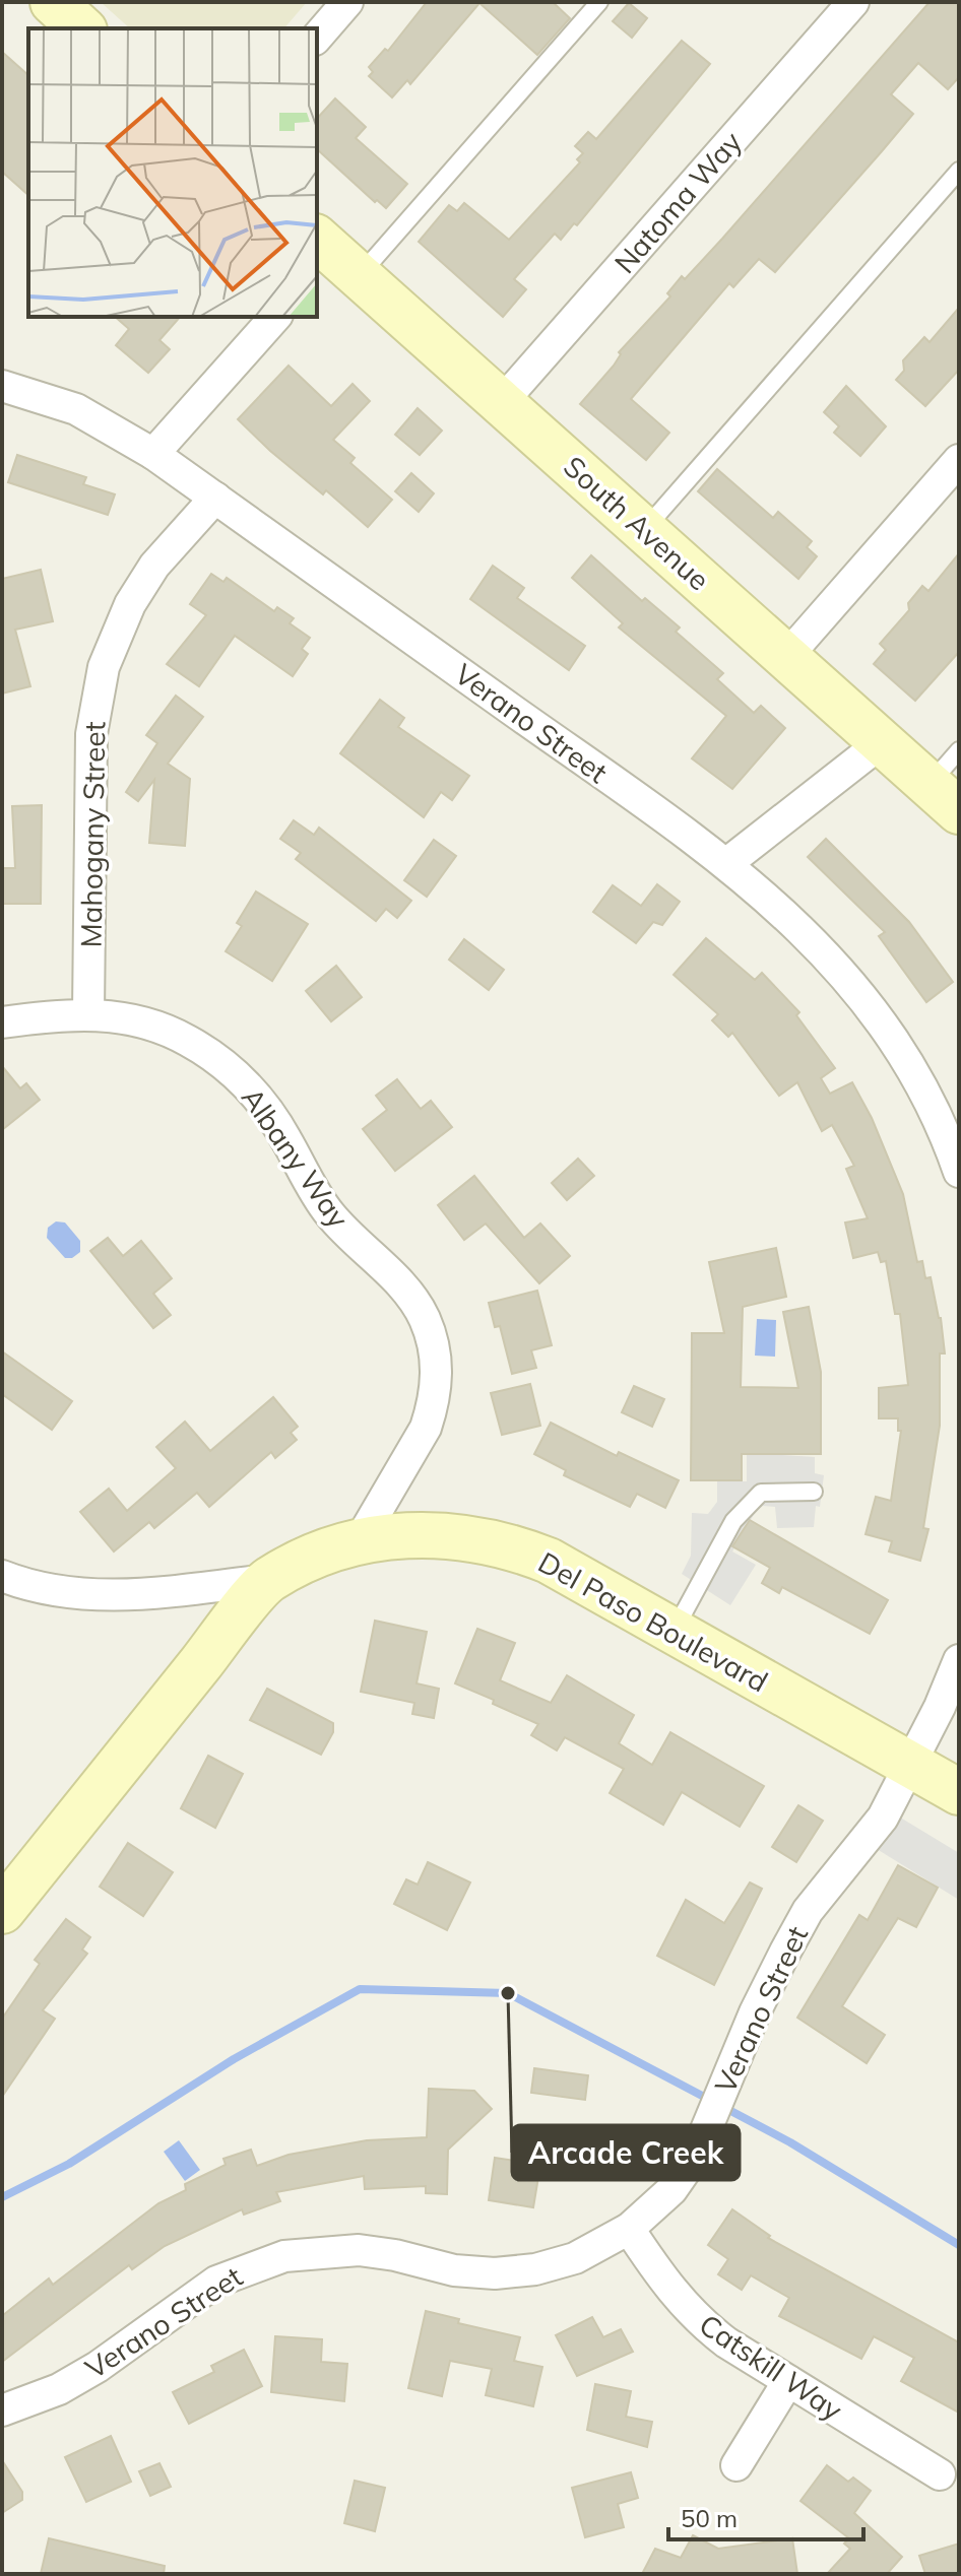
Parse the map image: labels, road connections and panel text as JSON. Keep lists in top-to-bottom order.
{
  "streets": {
    "street": [
      "Natoma Way",
      "South Avenue",
      "Verano Street",
      "Mahogany Street",
      "Albany Way",
      "Del Paso Boulevard",
      "Catskill Way"
    ]
  },
  "crossings": [
    ["Natoma Way", "South Avenue"],
    ["Verano Street", "Mahogany Street"],
    ["Verano Street", "Del Paso Boulevard"],
    ["Verano Street", "Catskill Way"],
    ["Mahogany Street", "Albany Way"],
    ["Albany Way", "Del Paso Boulevard"]
  ],
  "places": ["Arcade Creek"],
  "scale_bar": "50 m"
}
